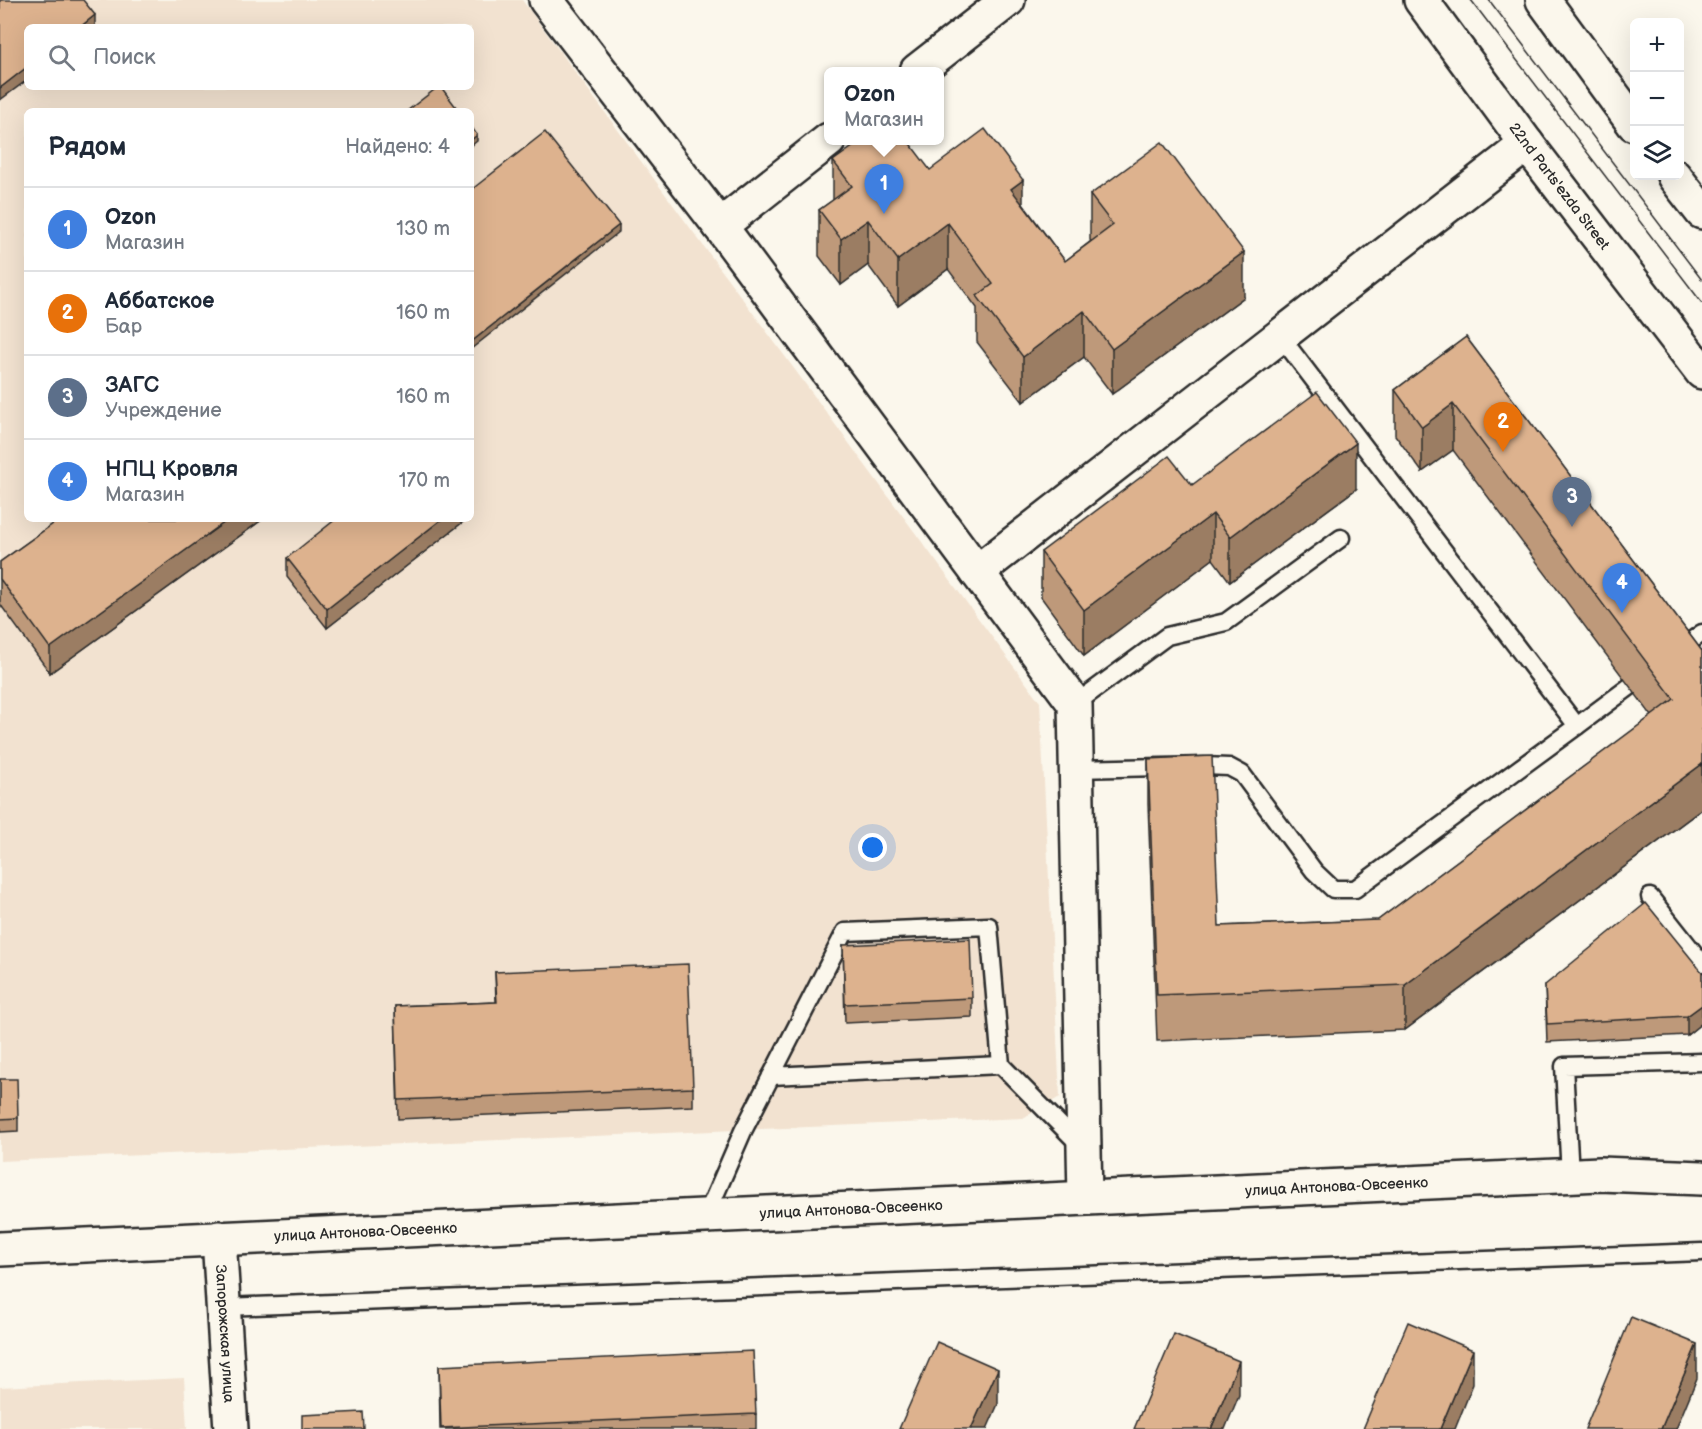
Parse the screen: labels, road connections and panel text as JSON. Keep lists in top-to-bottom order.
{
  "streets": {
    "street": ["22nd Parts'ezda Street", "улица Антонова-Овсеенко", "Запорожская улица"]
  },
  "crossings": [
    ["улица Антонова-Овсеенко", "Запорожская улица"]
  ],
  "page": {
    "map_buttons": ["+", "−"],
    "search": "Поиск",
    "popup": ["Ozon", "Магазин"],
    "heading": ["Рядом", "Найдено: 4"],
    "pins": [
      "1",
      "2",
      "3",
      "4"
    ],
    "list": [
      {
        "mark": "1",
        "name": "Ozon",
        "note": "Магазин",
        "value": "130 m"
      },
      {
        "mark": "2",
        "name": "Аббатское",
        "note": "Бар",
        "value": "160 m"
      },
      {
        "mark": "3",
        "name": "ЗАГС",
        "note": "Учреждение",
        "value": "160 m"
      },
      {
        "mark": "4",
        "name": "НПЦ Кровля",
        "note": "Магазин",
        "value": "170 m"
      }
    ]
  }
}
